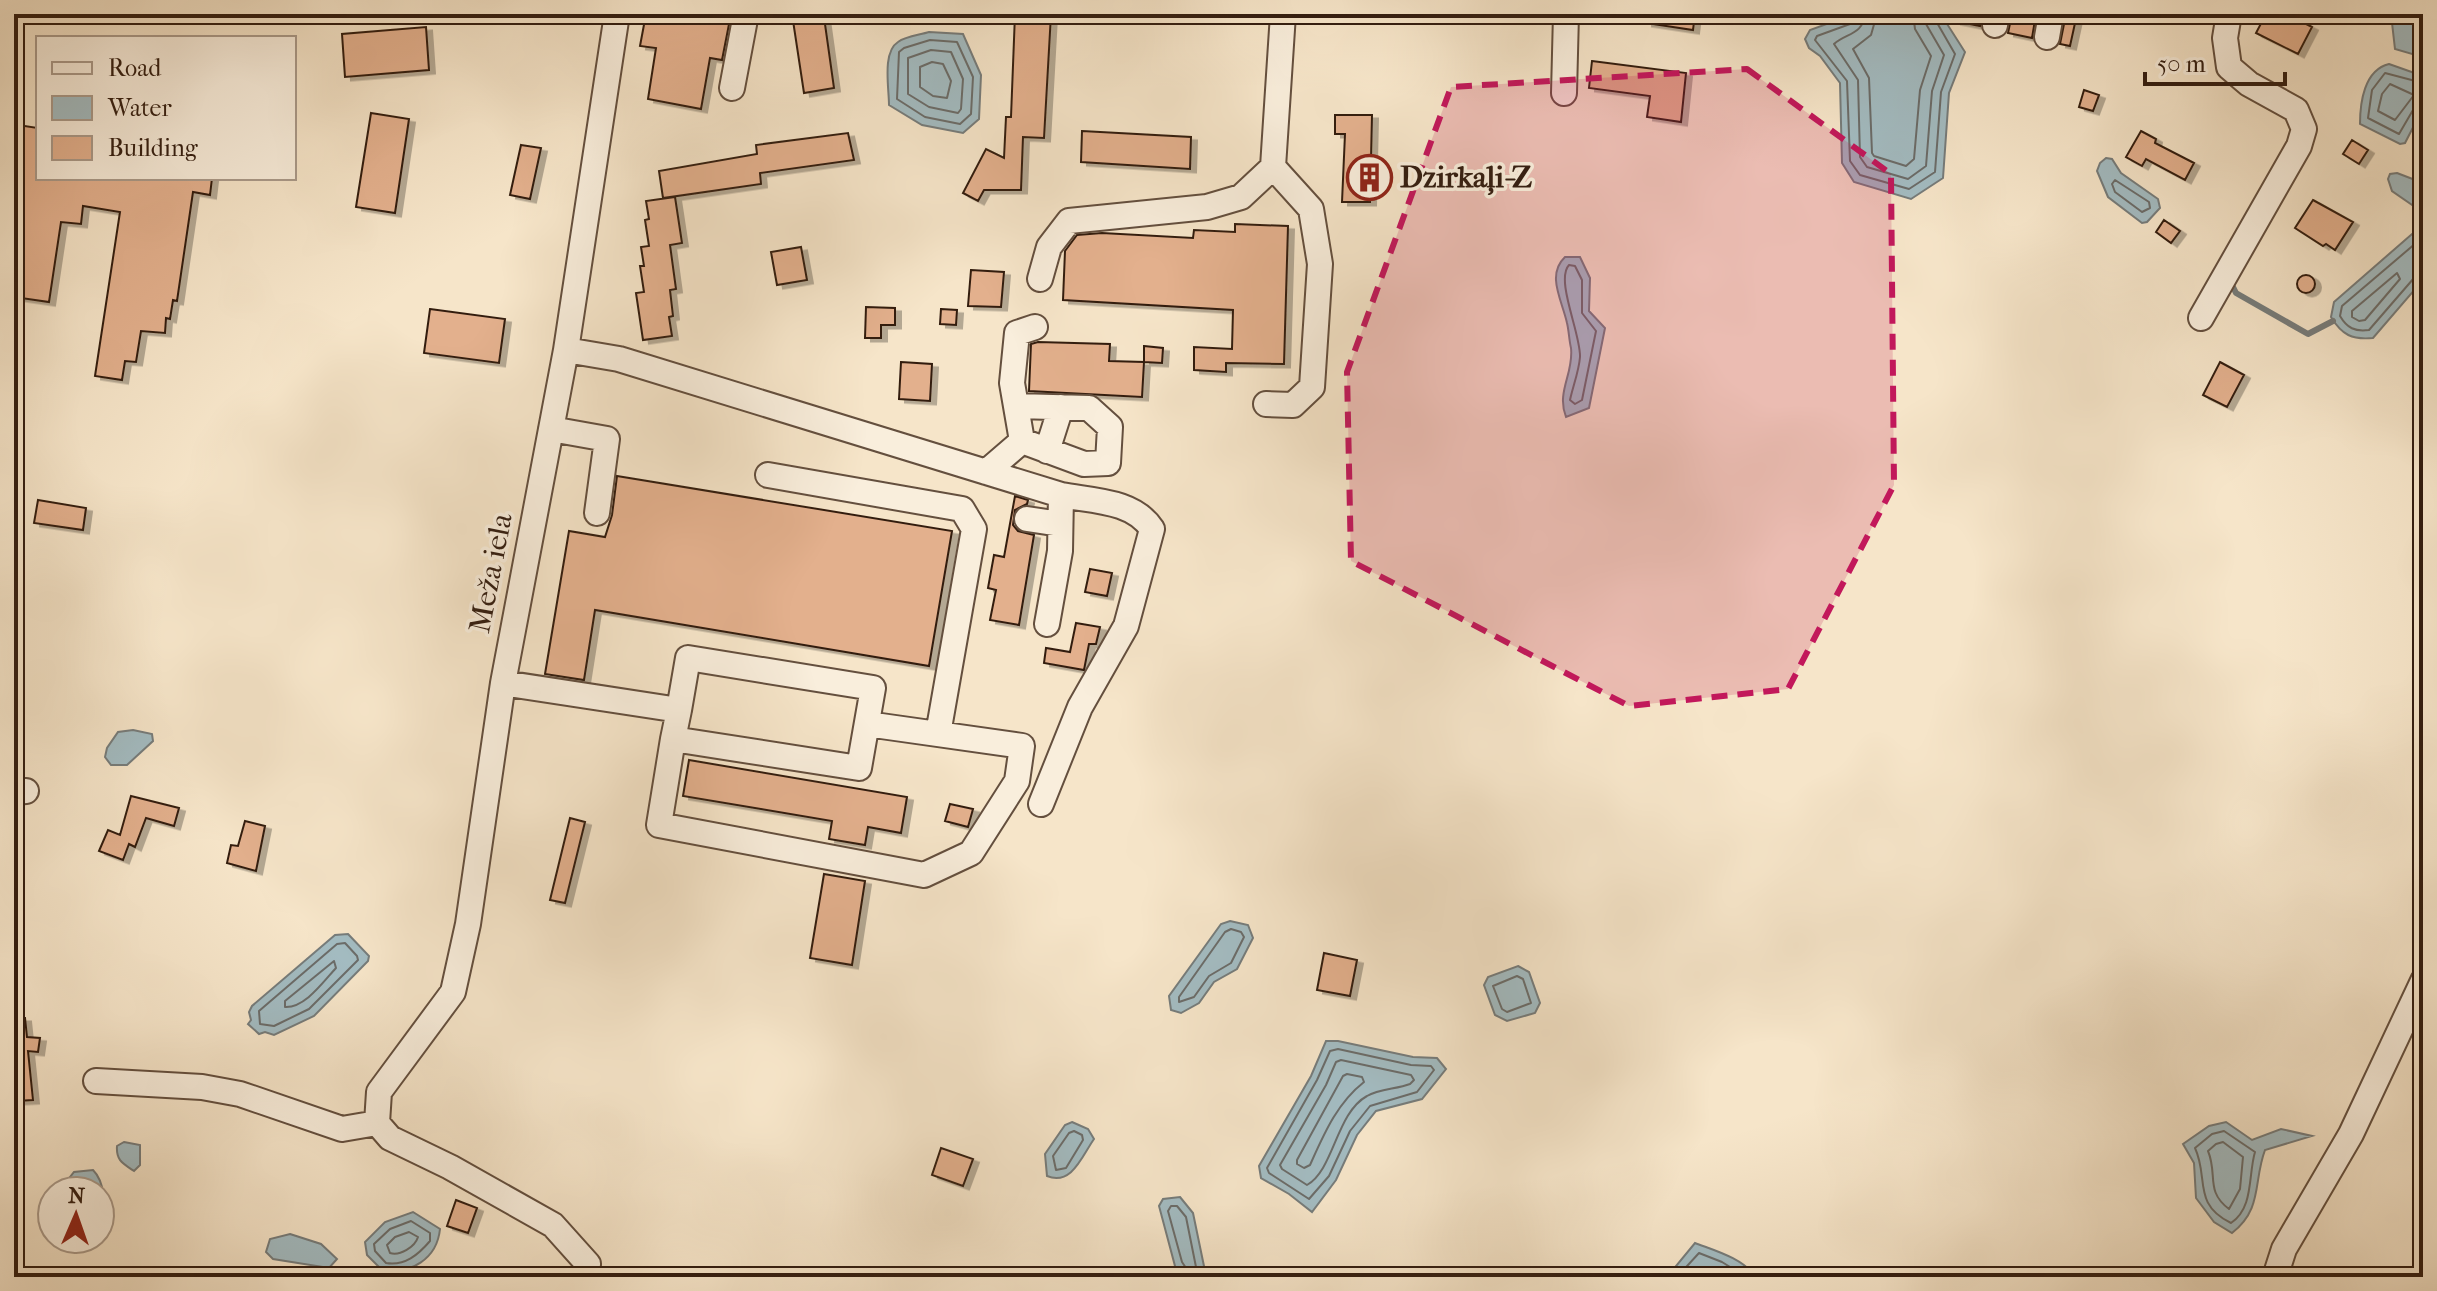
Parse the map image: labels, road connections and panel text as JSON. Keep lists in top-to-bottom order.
{
  "streets": {
    "street": ["Meža iela"]
  },
  "places": {
    "building": ["Dzirkaļi-Z"]
  },
  "legend": ["Road", "Water", "Building"],
  "scale_bar": "50 m",
  "north": "top"
}
